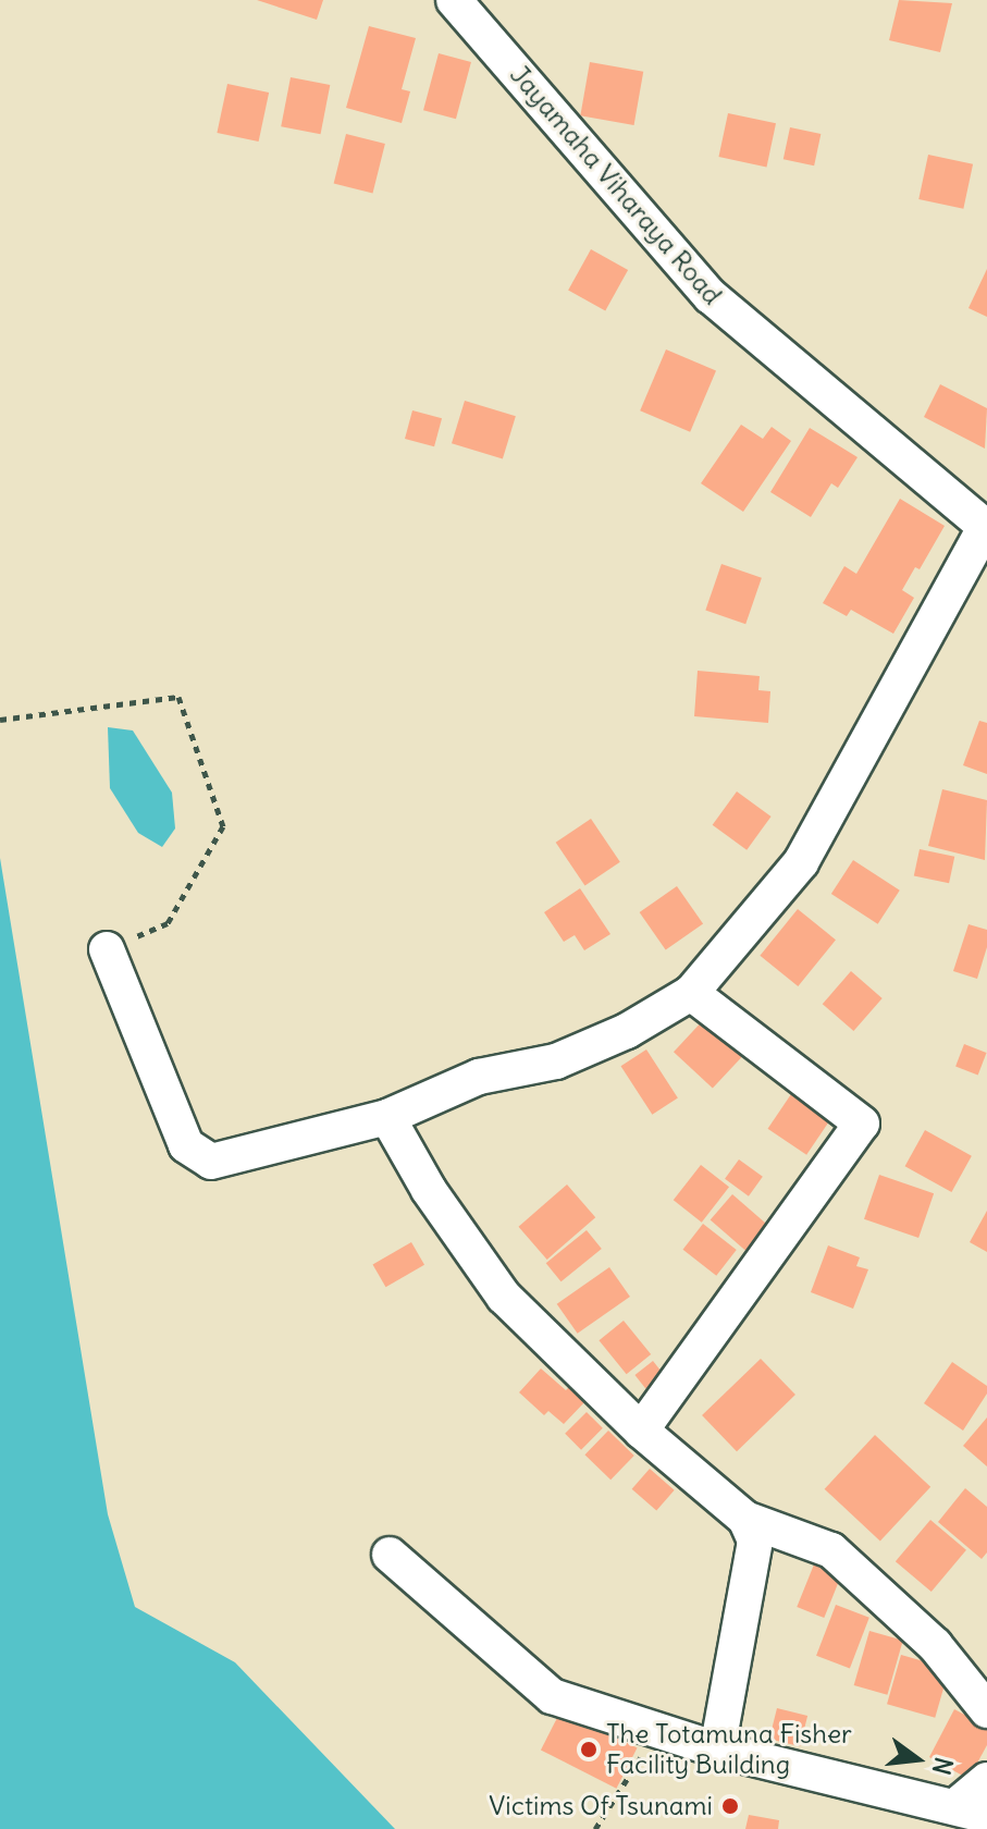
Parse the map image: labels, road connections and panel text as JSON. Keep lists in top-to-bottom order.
{
  "streets": {
    "street": ["Jayamaha Viharaya Road"]
  },
  "places": ["The Totamuna Fisher Facility Building", "Victims Of Tsunami"],
  "north": "right"
}
